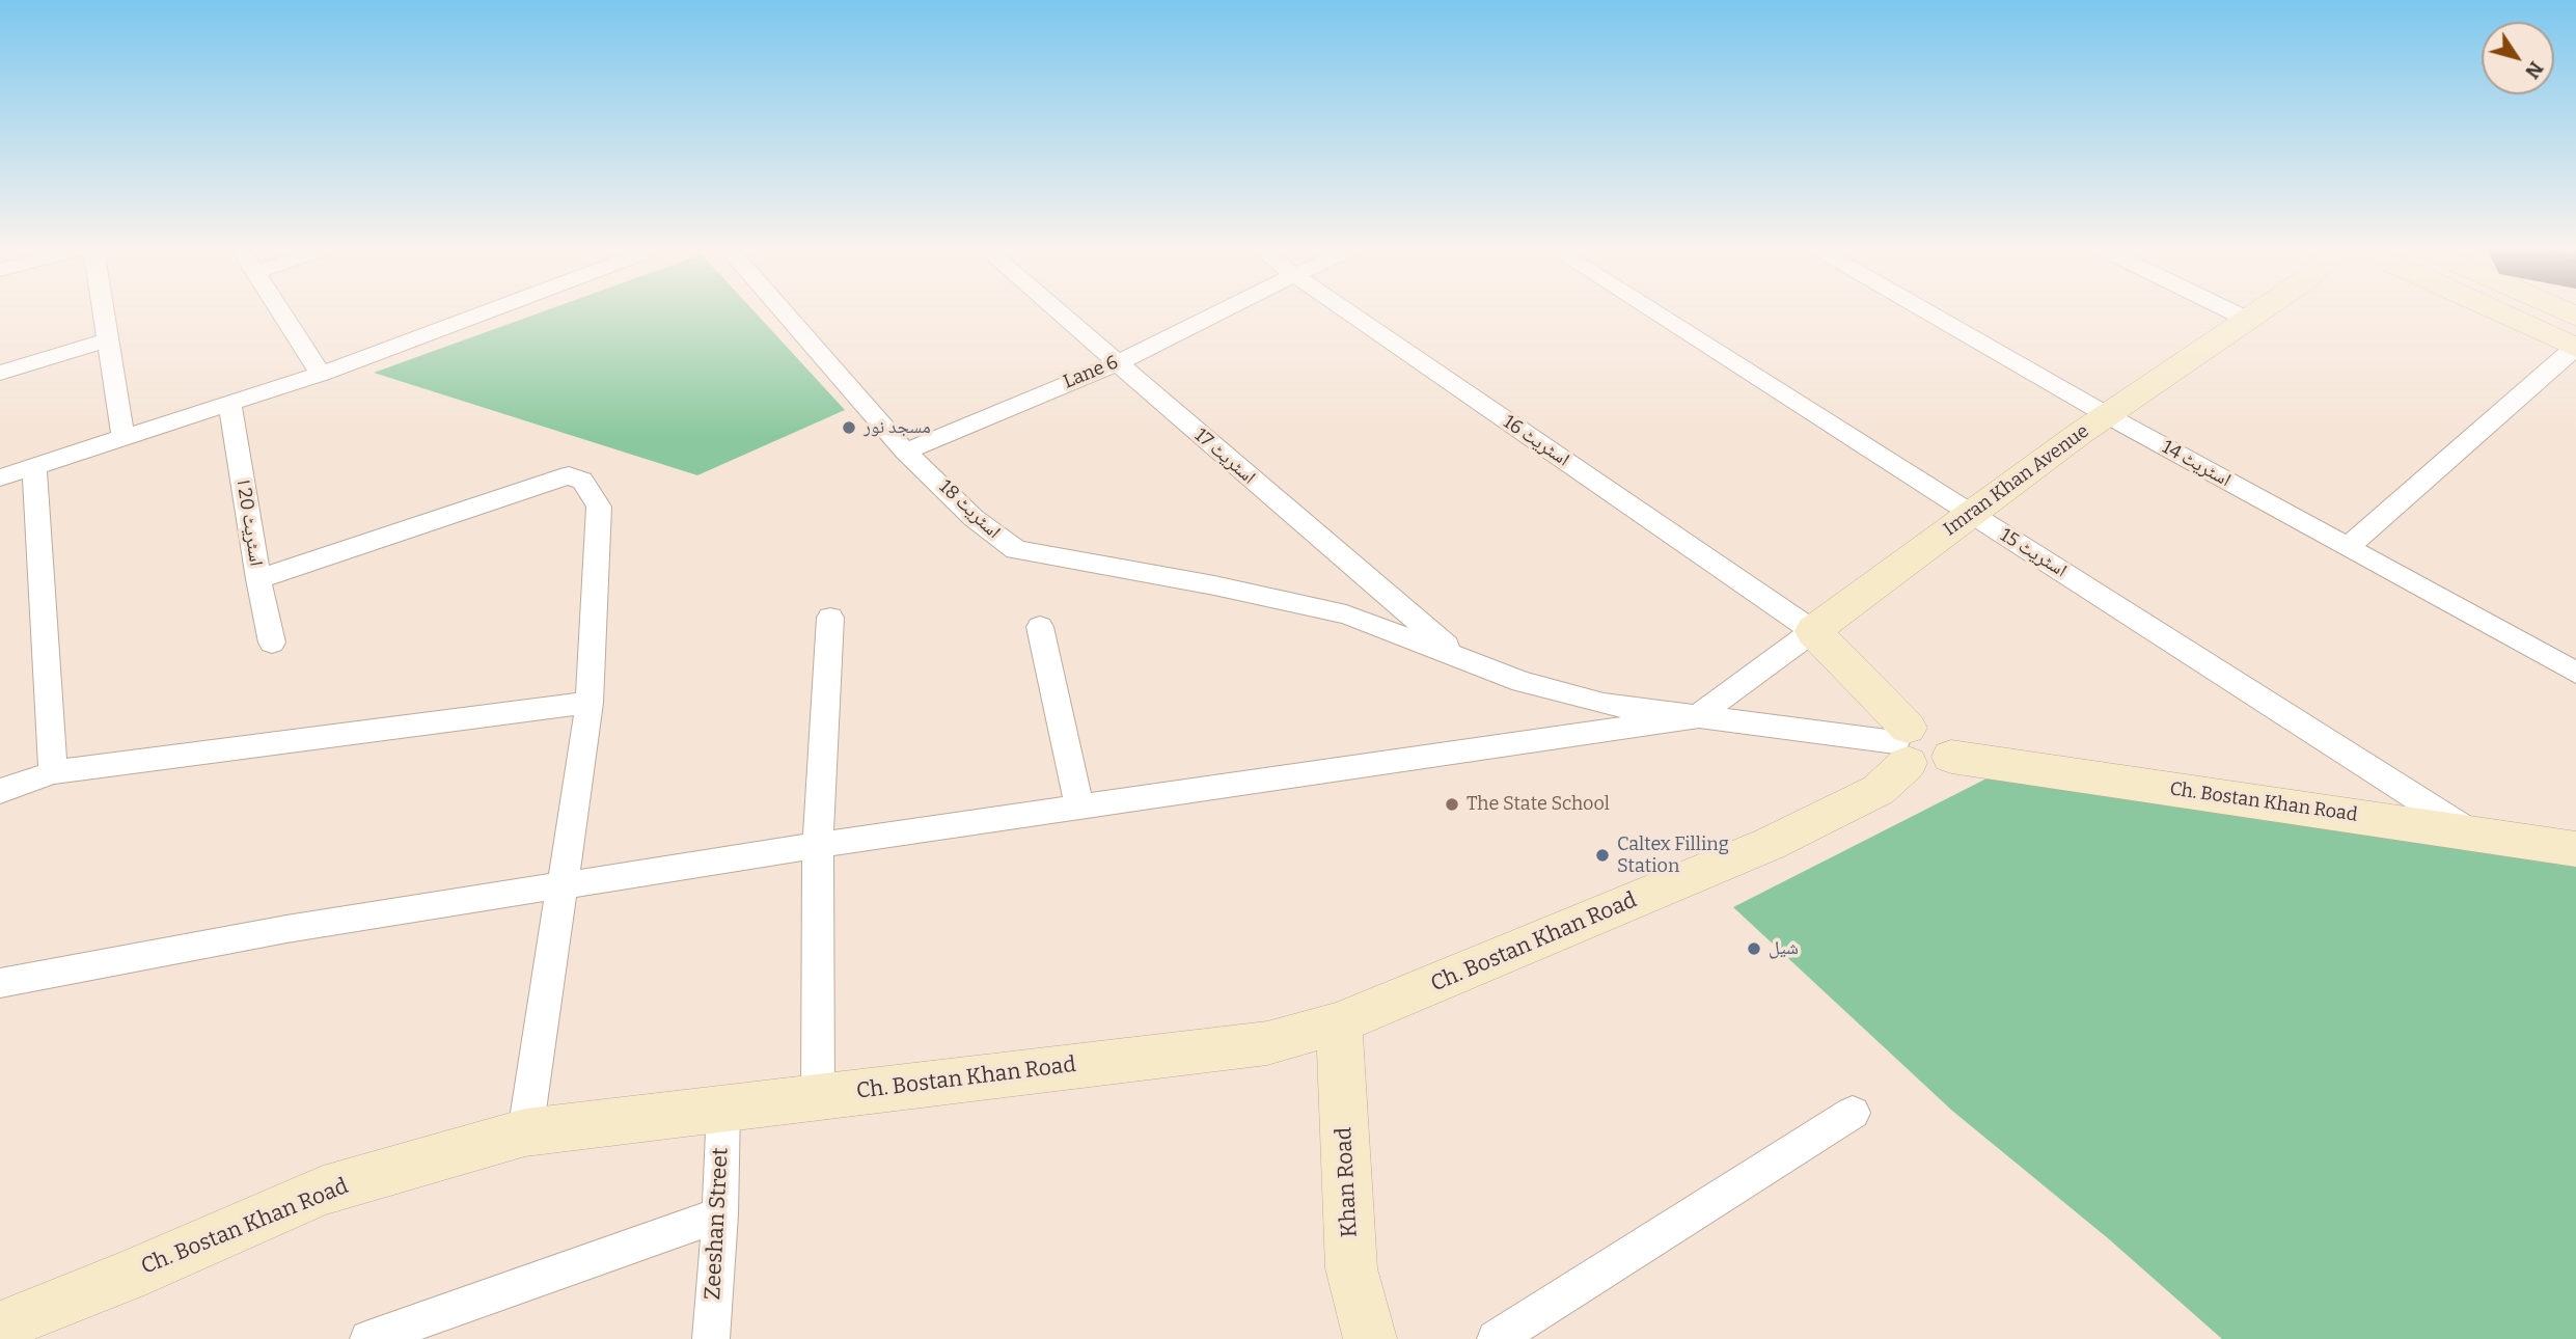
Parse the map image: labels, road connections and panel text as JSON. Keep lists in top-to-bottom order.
{
  "streets": {
    "main road": ["Imran Khan Avenue", "Ch. Bostan Khan Road", "Khan Road"],
    "street": [
      "Lane 6",
      "اسٹریٹ 16",
      "اسٹریٹ 17",
      "اسٹریٹ 14",
      "اسٹریٹ 18",
      "اسٹریٹ 20 ا",
      "اسٹریٹ 15",
      "Zeeshan Street"
    ]
  },
  "crossings": [
    ["Lane 6", "اسٹریٹ 17"],
    ["Lane 6", "اسٹریٹ 18"],
    ["اسٹریٹ 16", "Imran Khan Avenue"],
    ["اسٹریٹ 17", "اسٹریٹ 18"],
    ["اسٹریٹ 14", "Imran Khan Avenue"],
    ["Imran Khan Avenue", "اسٹریٹ 18"],
    ["Imran Khan Avenue", "اسٹریٹ 15"],
    ["اسٹریٹ 15", "Ch. Bostan Khan Road"],
    ["Ch. Bostan Khan Road", "Khan Road"],
    ["Ch. Bostan Khan Road", "Zeeshan Street"]
  ],
  "places": [
    "مسجد نور",
    "The State School",
    "Caltex Filling Station",
    "شیل"
  ],
  "north": "bottom right"
}
